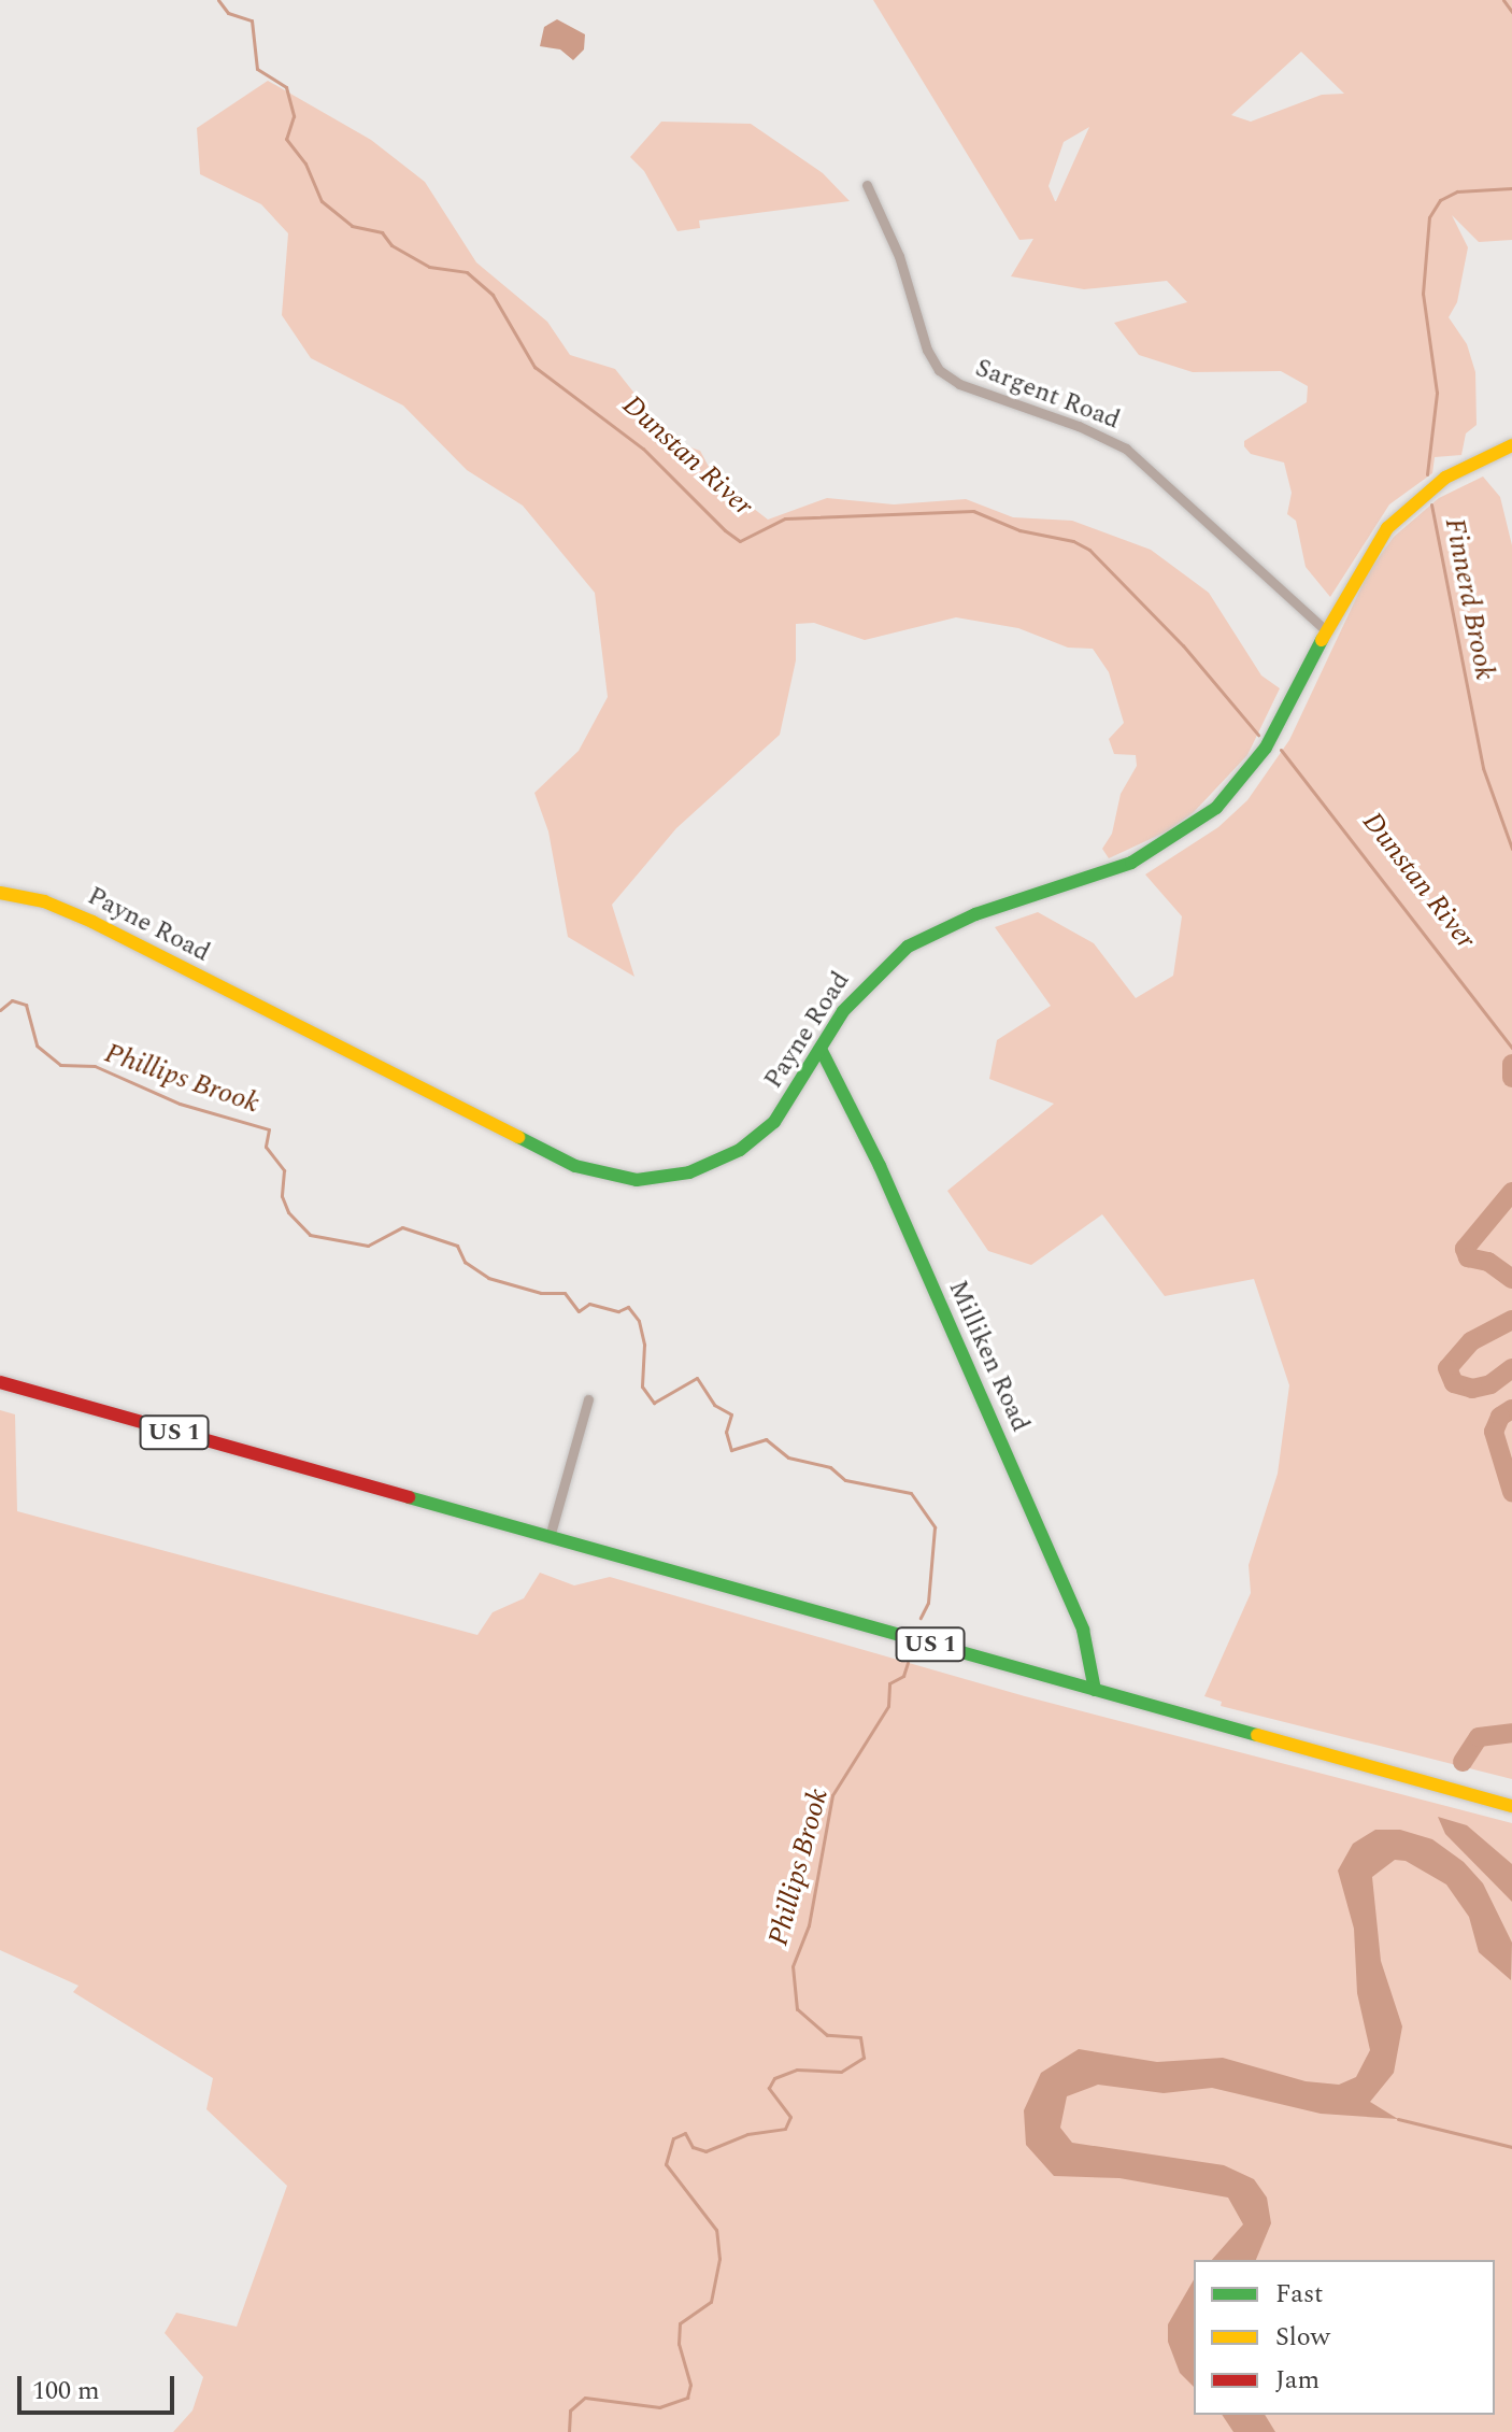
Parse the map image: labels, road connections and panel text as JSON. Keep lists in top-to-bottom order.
{
  "streets": {
    "main road": ["Payne Road", "Milliken Road", "US 1"],
    "street": ["Sargent Road"]
  },
  "crossings": [
    ["Sargent Road", "Payne Road"],
    ["Payne Road", "Milliken Road"],
    ["Milliken Road", "US 1"]
  ],
  "water": ["Dunstan River", "Finnerd Brook", "Phillips Brook"],
  "legend": ["Fast", "Slow", "Jam"],
  "scale_bar": "100 m"
}
